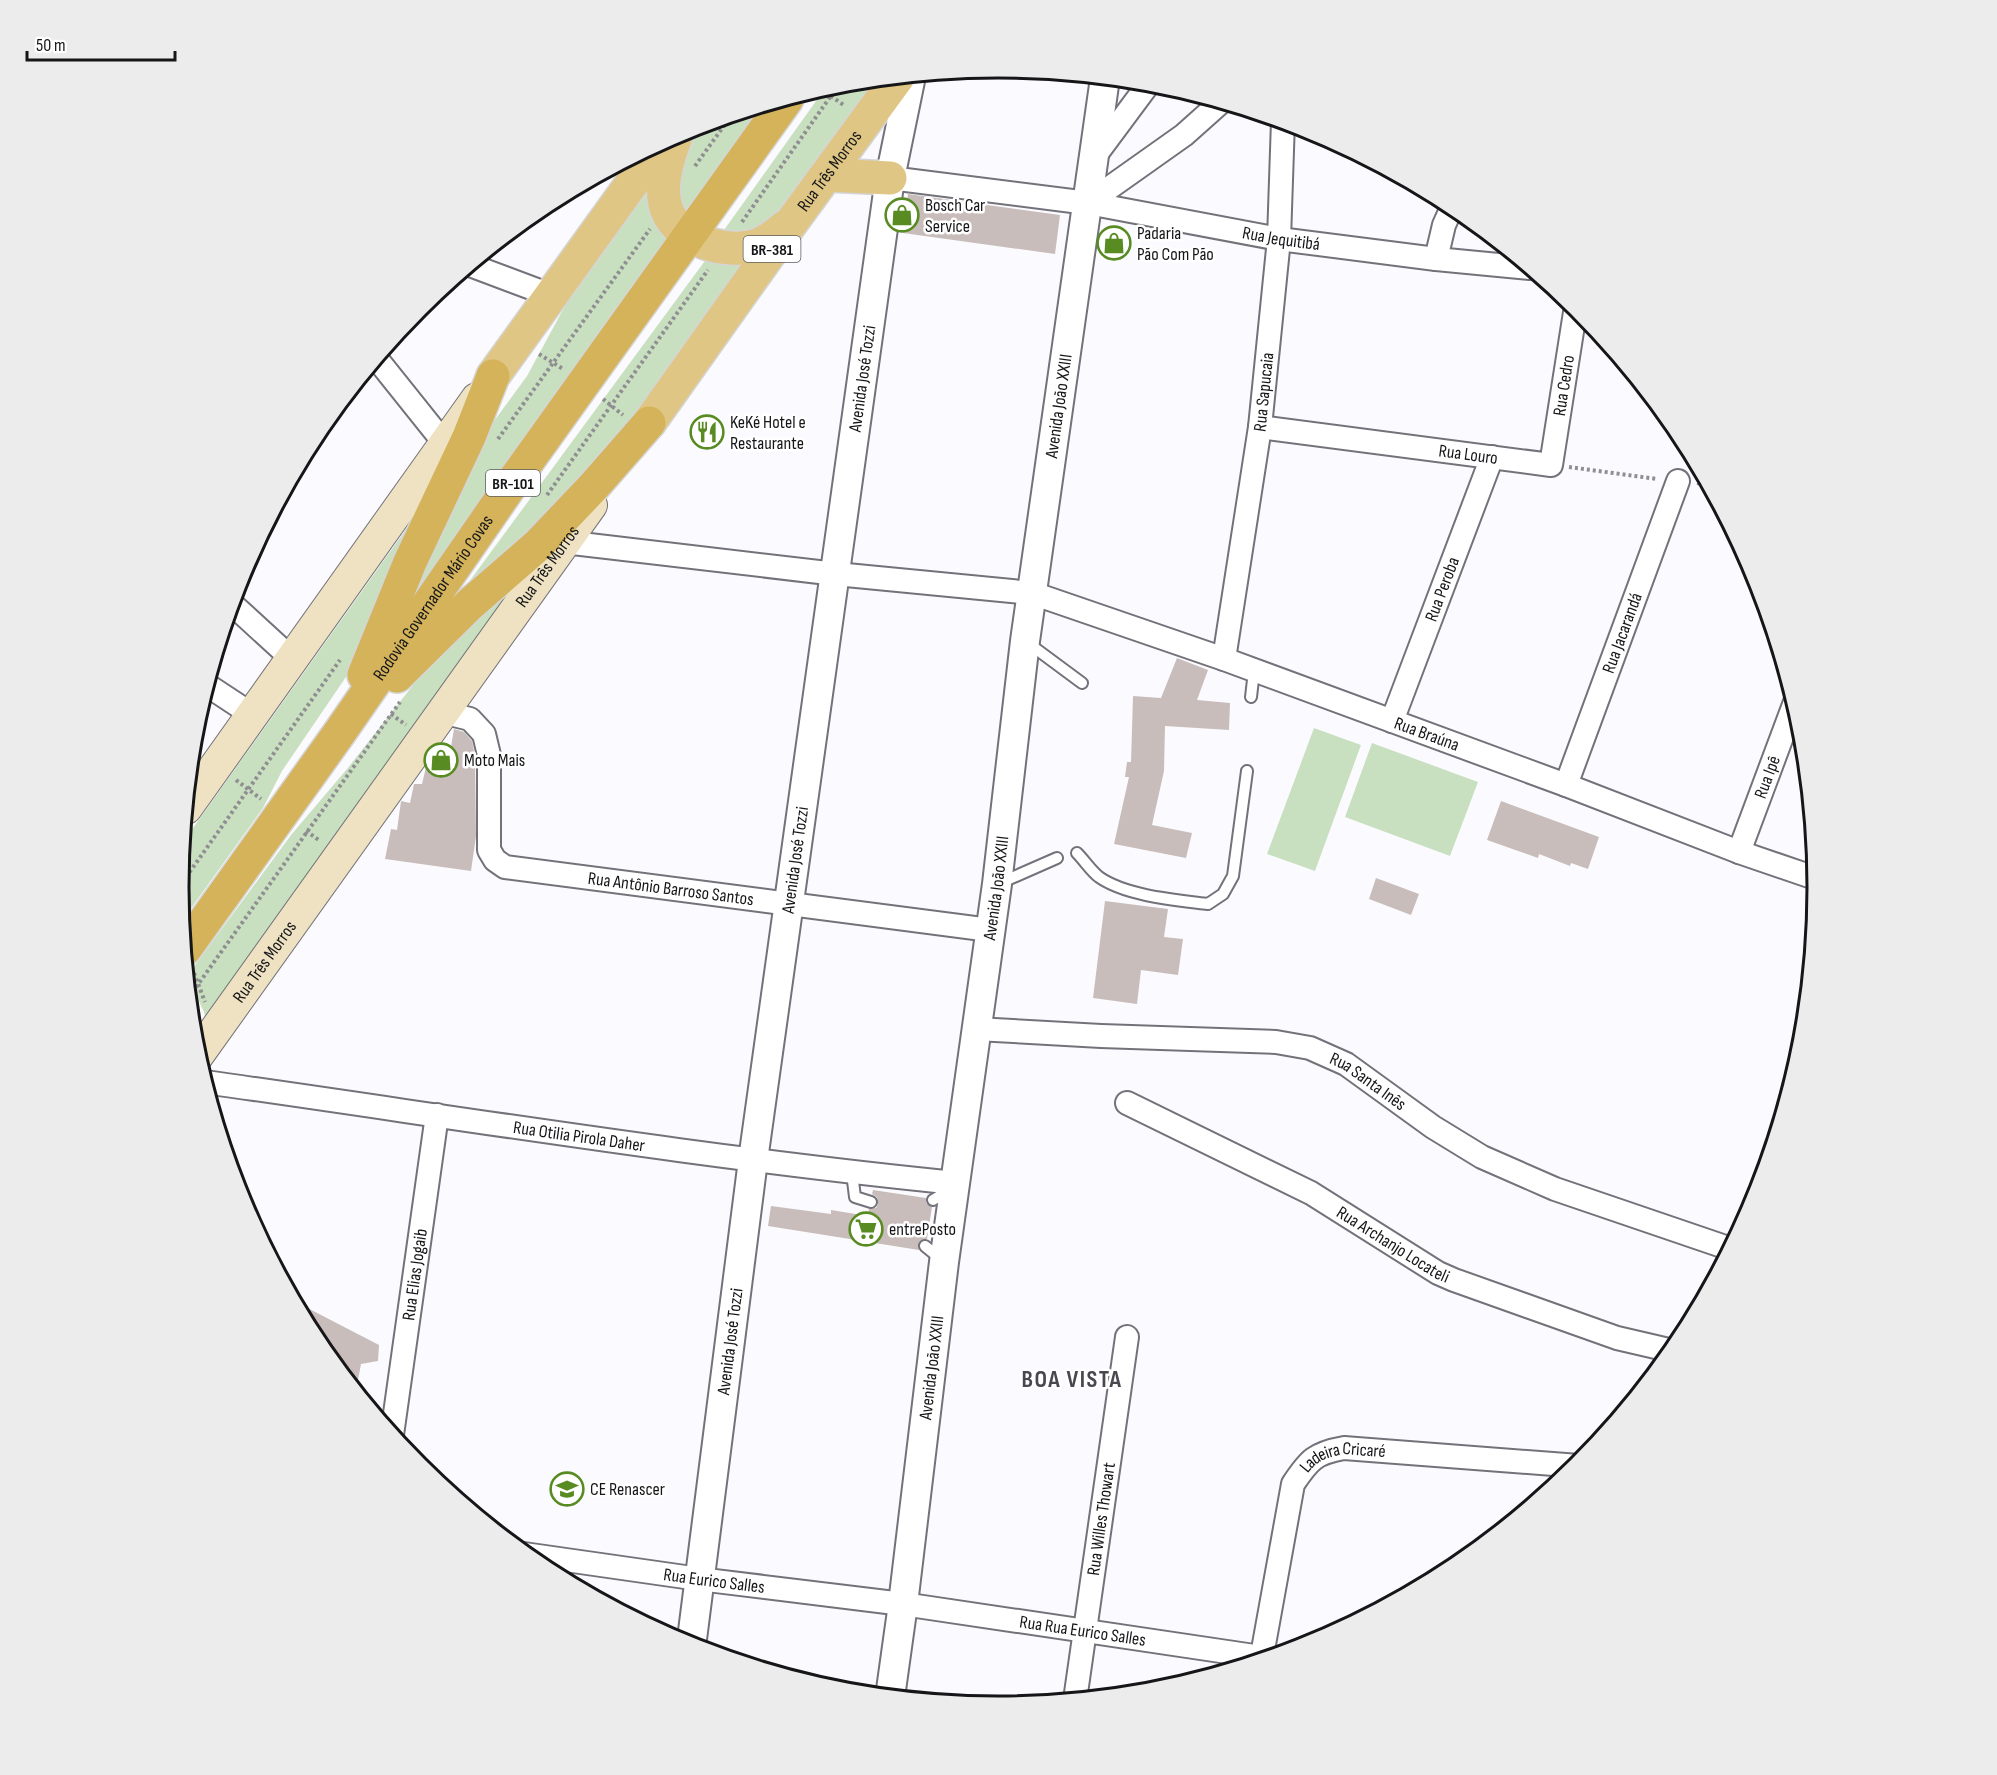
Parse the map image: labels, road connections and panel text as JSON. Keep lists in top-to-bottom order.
{
  "streets": {
    "highway": ["BR-101", "Rodovia Governador Mário Covas"],
    "main road": ["Rua Três Morros", "BR-381"],
    "street": [
      "Rua Jequitibá",
      "Avenida José Tozzi",
      "Rua Cedro",
      "Rua Sapucaia",
      "Avenida João XXIII",
      "Rua Louro",
      "Rua Peroba",
      "Rua Jacarandá",
      "Rua Braúna",
      "Rua Ipê",
      "Rua Antônio Barroso Santos",
      "Rua Santa Inês",
      "Rua Otilia Pirola Daher",
      "Rua Archanjo Locateli",
      "Rua Elias Jogaib",
      "Ladeira Cricaré",
      "Rua Willes Thowart",
      "Rua Eurico Salles",
      "Rua Rua Eurico Salles"
    ]
  },
  "crossings": [
    ["Rua Três Morros", "Rua Braúna"],
    ["Rua Três Morros", "Rua Antônio Barroso Santos"],
    ["Rua Jequitibá", "Avenida José Tozzi"],
    ["Rua Jequitibá", "Rua Sapucaia"],
    ["Rua Jequitibá", "Avenida João XXIII"],
    ["Avenida José Tozzi", "Rua Braúna"],
    ["Avenida José Tozzi", "Rua Antônio Barroso Santos"],
    ["Avenida José Tozzi", "Rua Otilia Pirola Daher"],
    ["Avenida José Tozzi", "Rua Eurico Salles"],
    ["Rua Cedro", "Rua Louro"],
    ["Rua Sapucaia", "Rua Louro"],
    ["Rua Sapucaia", "Rua Braúna"],
    ["Avenida João XXIII", "Rua Braúna"],
    ["Avenida João XXIII", "Rua Antônio Barroso Santos"],
    ["Avenida João XXIII", "Rua Santa Inês"],
    ["Avenida João XXIII", "Rua Otilia Pirola Daher"],
    ["Avenida João XXIII", "Rua Eurico Salles"],
    ["Avenida João XXIII", "Rua Rua Eurico Salles"],
    ["Rua Louro", "Rua Peroba"],
    ["Rua Peroba", "Rua Braúna"],
    ["Rua Jacarandá", "Rua Braúna"],
    ["Rua Braúna", "Rua Ipê"],
    ["Rua Otilia Pirola Daher", "Rua Elias Jogaib"],
    ["Rua Willes Thowart", "Rua Rua Eurico Salles"],
    ["Rua Eurico Salles", "Rua Rua Eurico Salles"]
  ],
  "districts": ["BOA VISTA"],
  "places": {
    "shop": ["Bosch Car Service", "Padaria Pão Com Pão", "Moto Mais"],
    "restaurant": ["KeKé Hotel e Restaurante"],
    "supermarket": ["entrePosto"],
    "school or university": ["CE Renascer"]
  },
  "scale_bar": "50 m"
}
